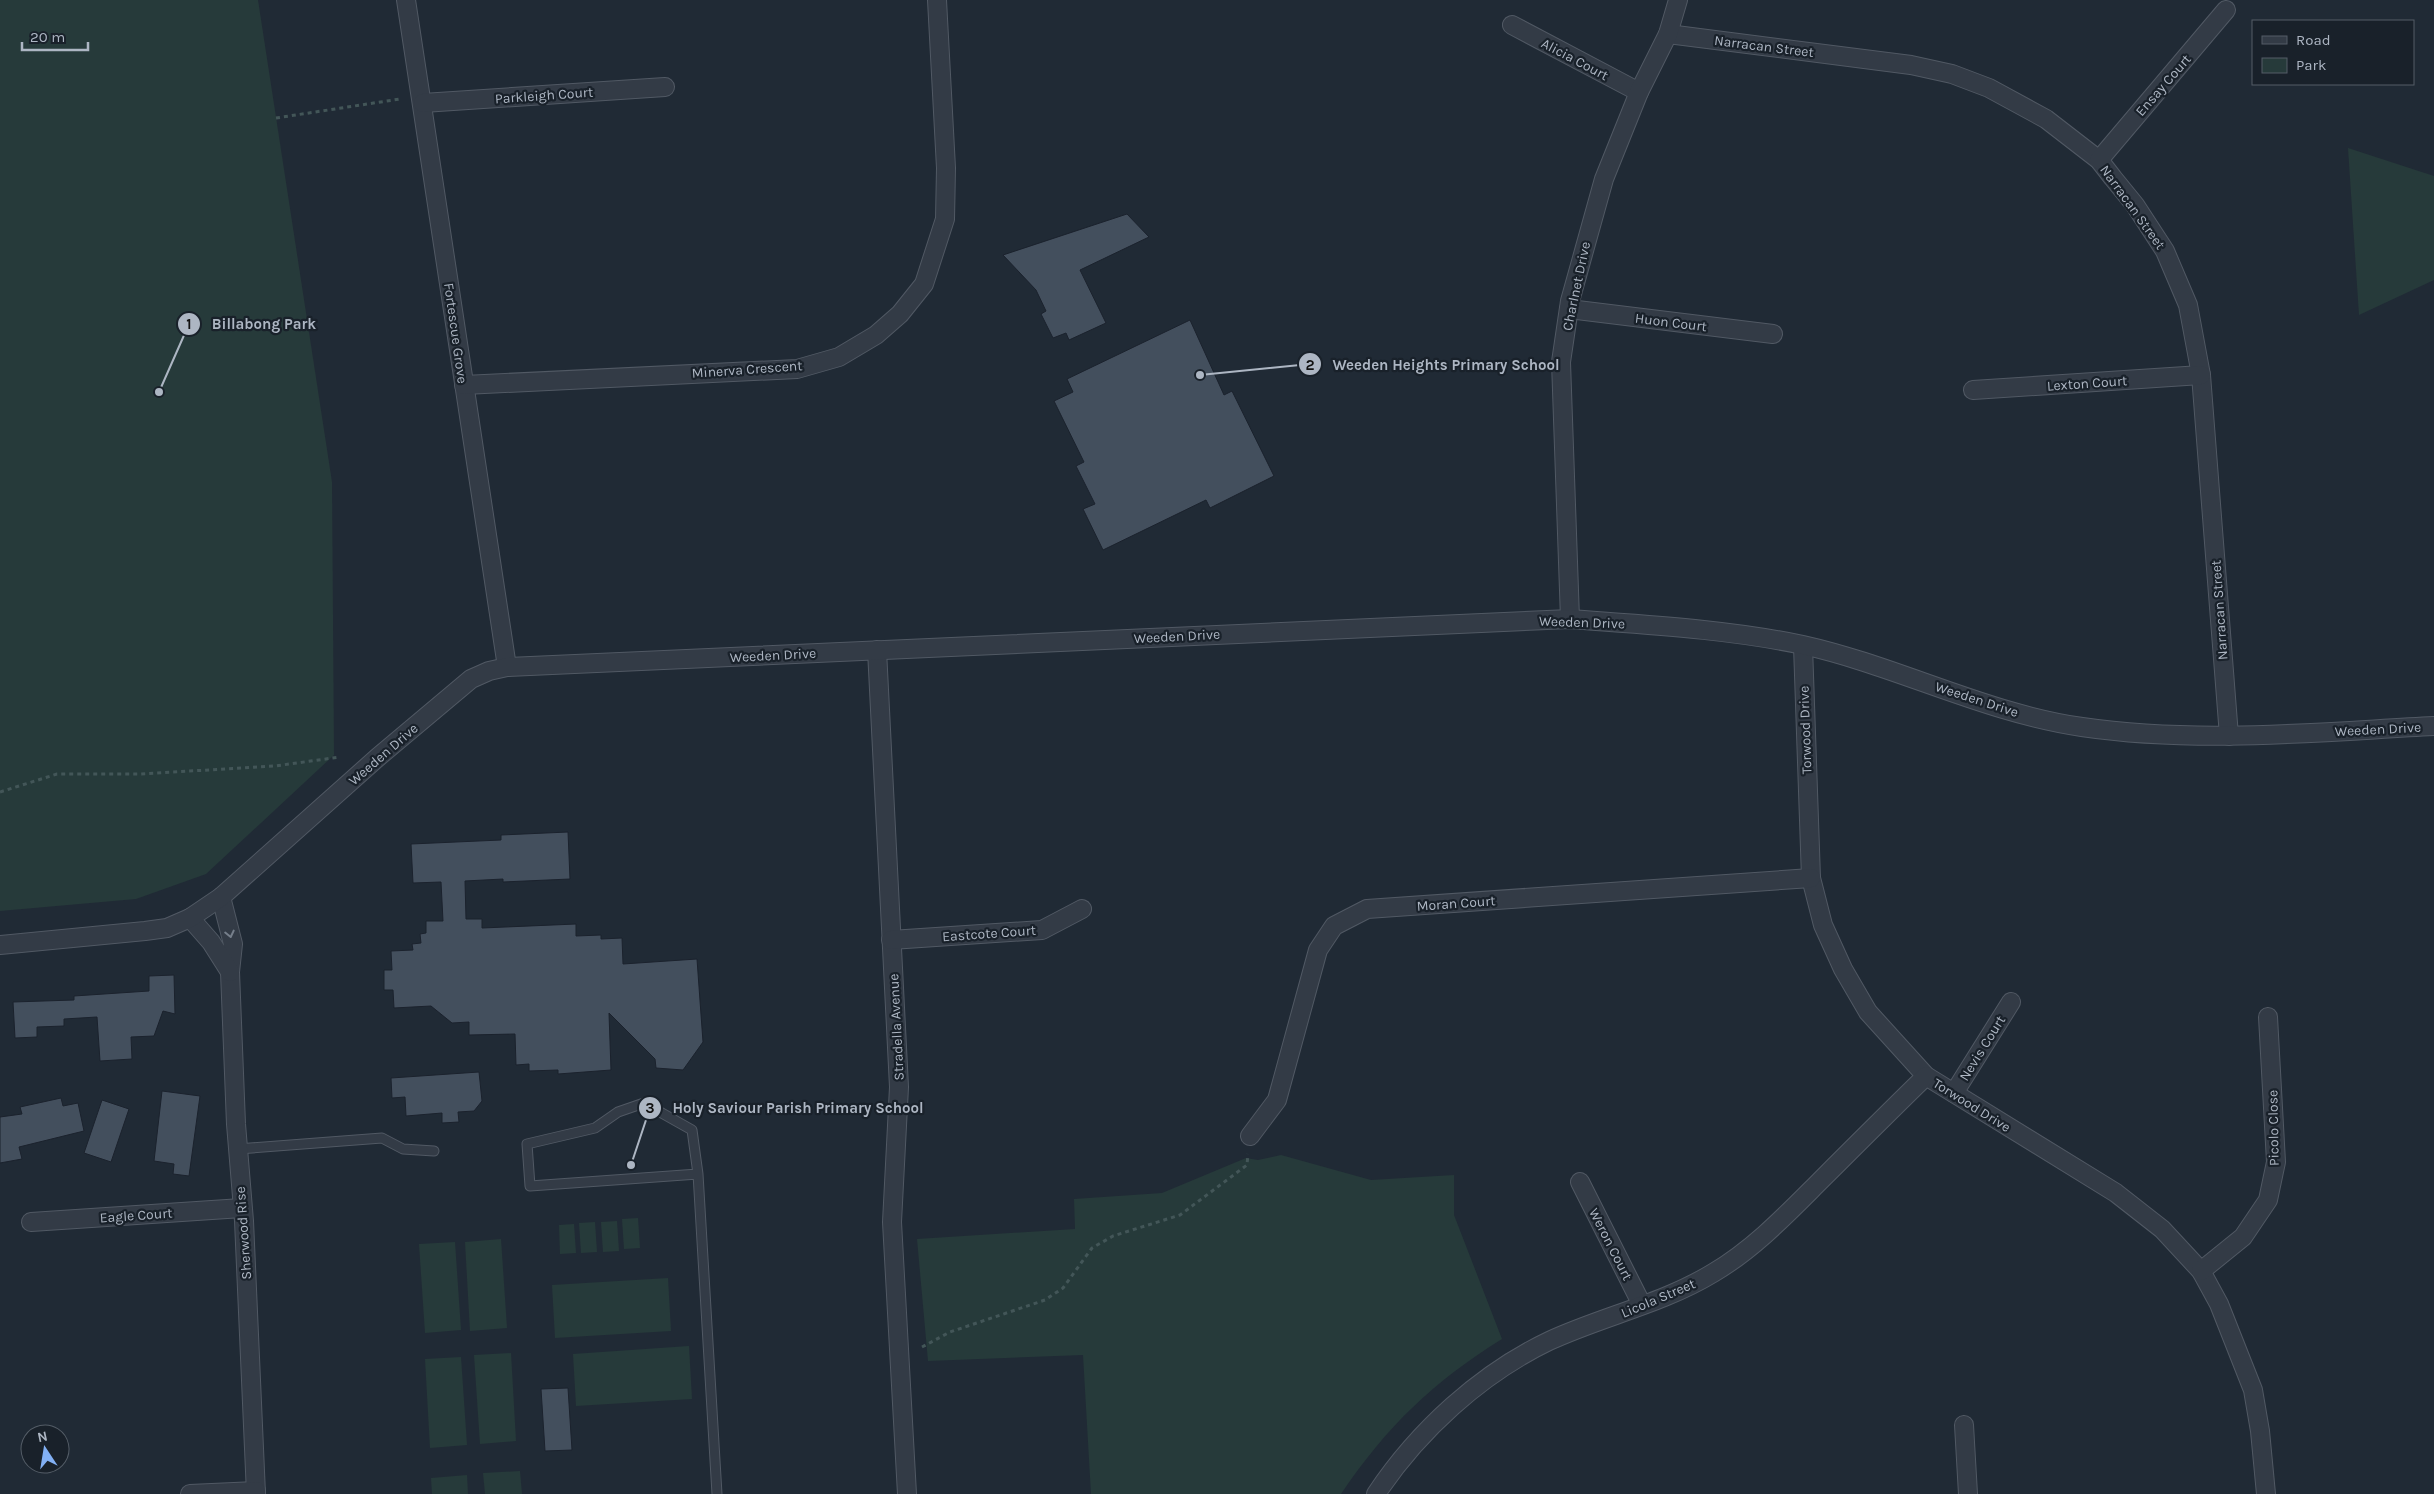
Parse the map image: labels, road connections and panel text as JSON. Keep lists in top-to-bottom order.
{
  "streets": {
    "street": [
      "Narracan Street",
      "Alicia Court",
      "Ensay Court",
      "Parkleigh Court",
      "Charlnet Drive",
      "Huon Court",
      "Fortescue Grove",
      "Minerva Crescent",
      "Lexton Court",
      "Weeden Drive",
      "Torwood Drive",
      "Moran Court",
      "Eastcote Court",
      "Stradella Avenue",
      "Nevis Court",
      "Picolo Close",
      "Eagle Court",
      "Sherwood Rise",
      "Weron Court",
      "Licola Street"
    ]
  },
  "crossings": [
    ["Narracan Street", "Ensay Court"],
    ["Narracan Street", "Charlnet Drive"],
    ["Narracan Street", "Lexton Court"],
    ["Narracan Street", "Weeden Drive"],
    ["Alicia Court", "Charlnet Drive"],
    ["Parkleigh Court", "Fortescue Grove"],
    ["Charlnet Drive", "Huon Court"],
    ["Charlnet Drive", "Weeden Drive"],
    ["Fortescue Grove", "Minerva Crescent"],
    ["Fortescue Grove", "Weeden Drive"],
    ["Weeden Drive", "Torwood Drive"],
    ["Weeden Drive", "Stradella Avenue"],
    ["Weeden Drive", "Sherwood Rise"],
    ["Torwood Drive", "Moran Court"],
    ["Torwood Drive", "Nevis Court"],
    ["Torwood Drive", "Picolo Close"],
    ["Torwood Drive", "Licola Street"],
    ["Eastcote Court", "Stradella Avenue"],
    ["Eagle Court", "Sherwood Rise"],
    ["Weron Court", "Licola Street"]
  ],
  "places": ["Weeden Heights Primary School", "Billabong Park", "Holy Saviour Parish Primary School"],
  "legend": ["Road", "Park"],
  "scale_bar": "20 m",
  "north": "top"
}
